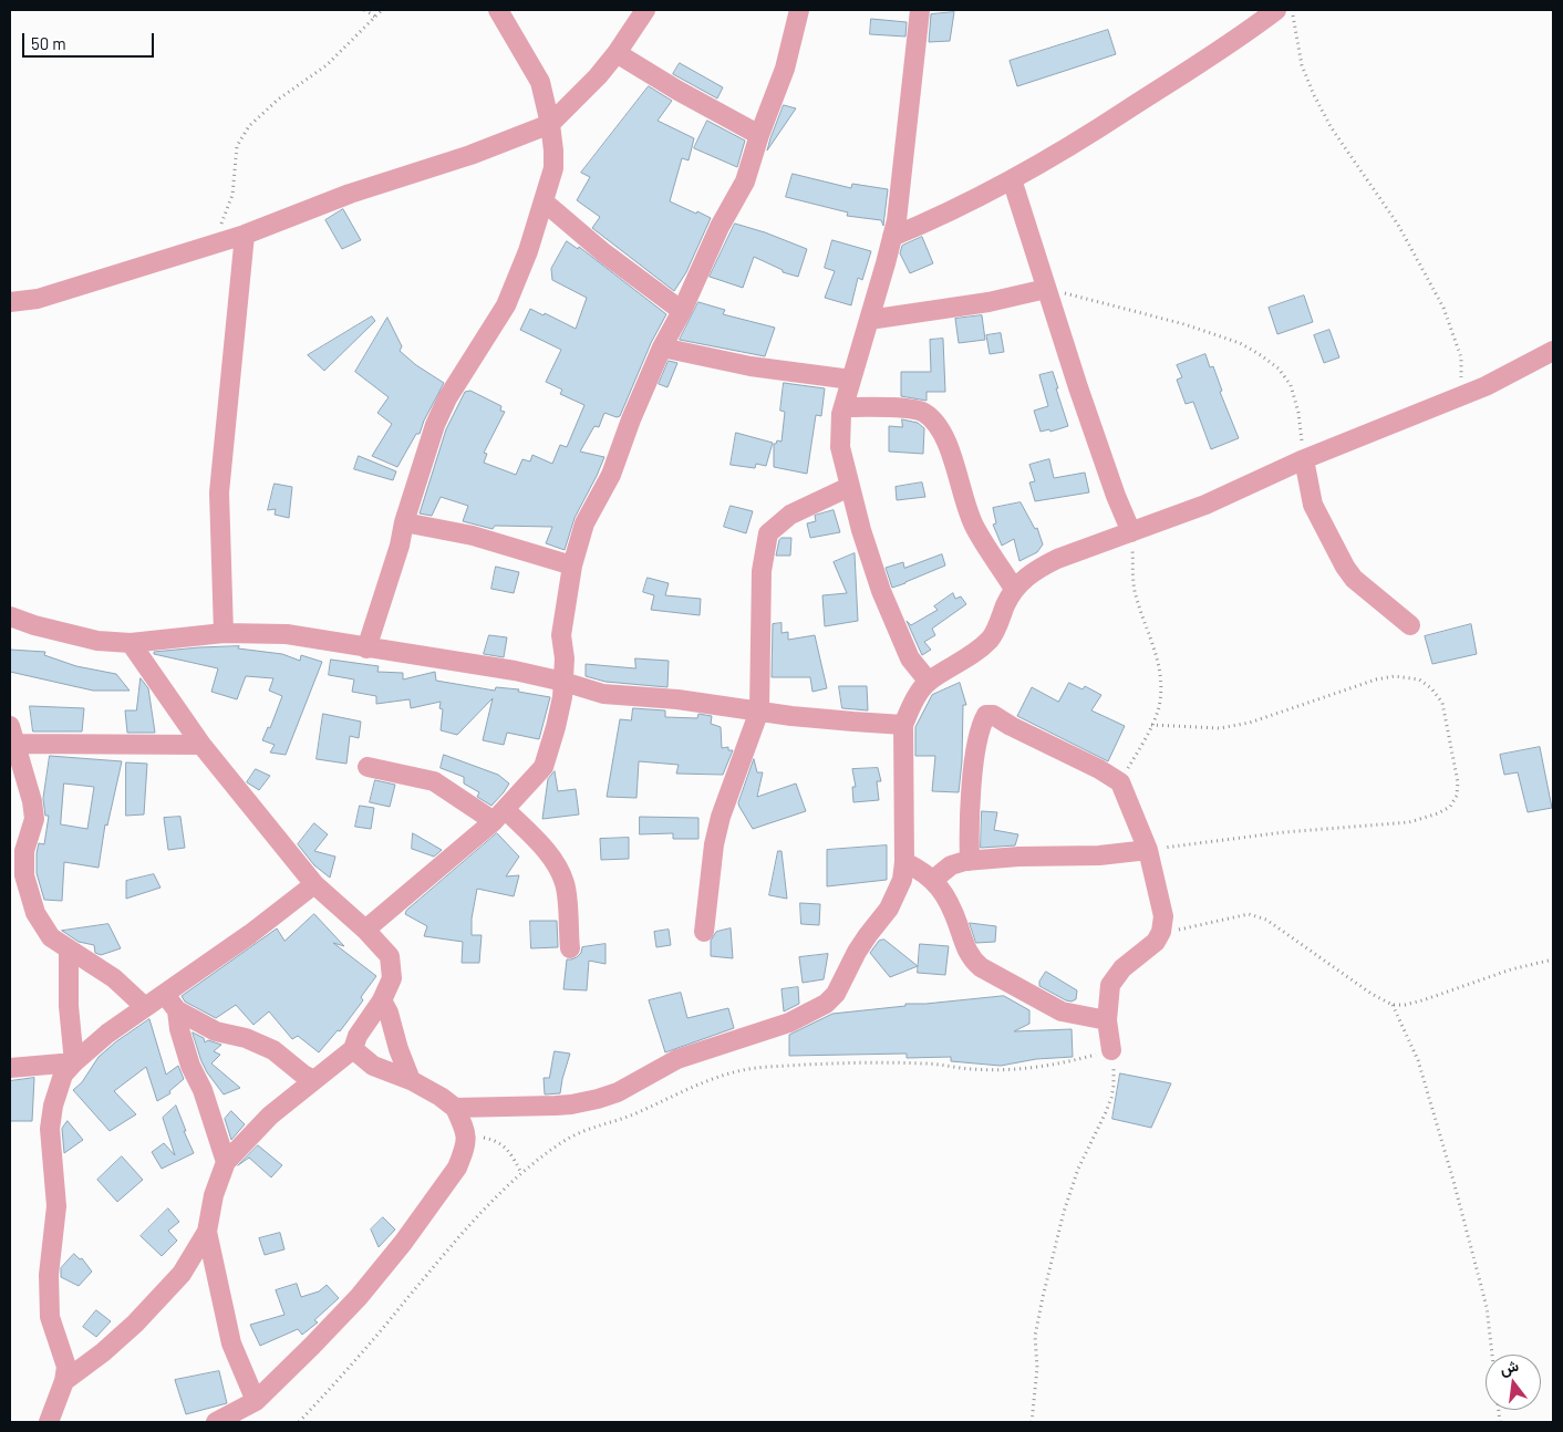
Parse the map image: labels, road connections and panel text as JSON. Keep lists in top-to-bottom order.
{
  "scale_bar": "50 m",
  "north": "top"
}
